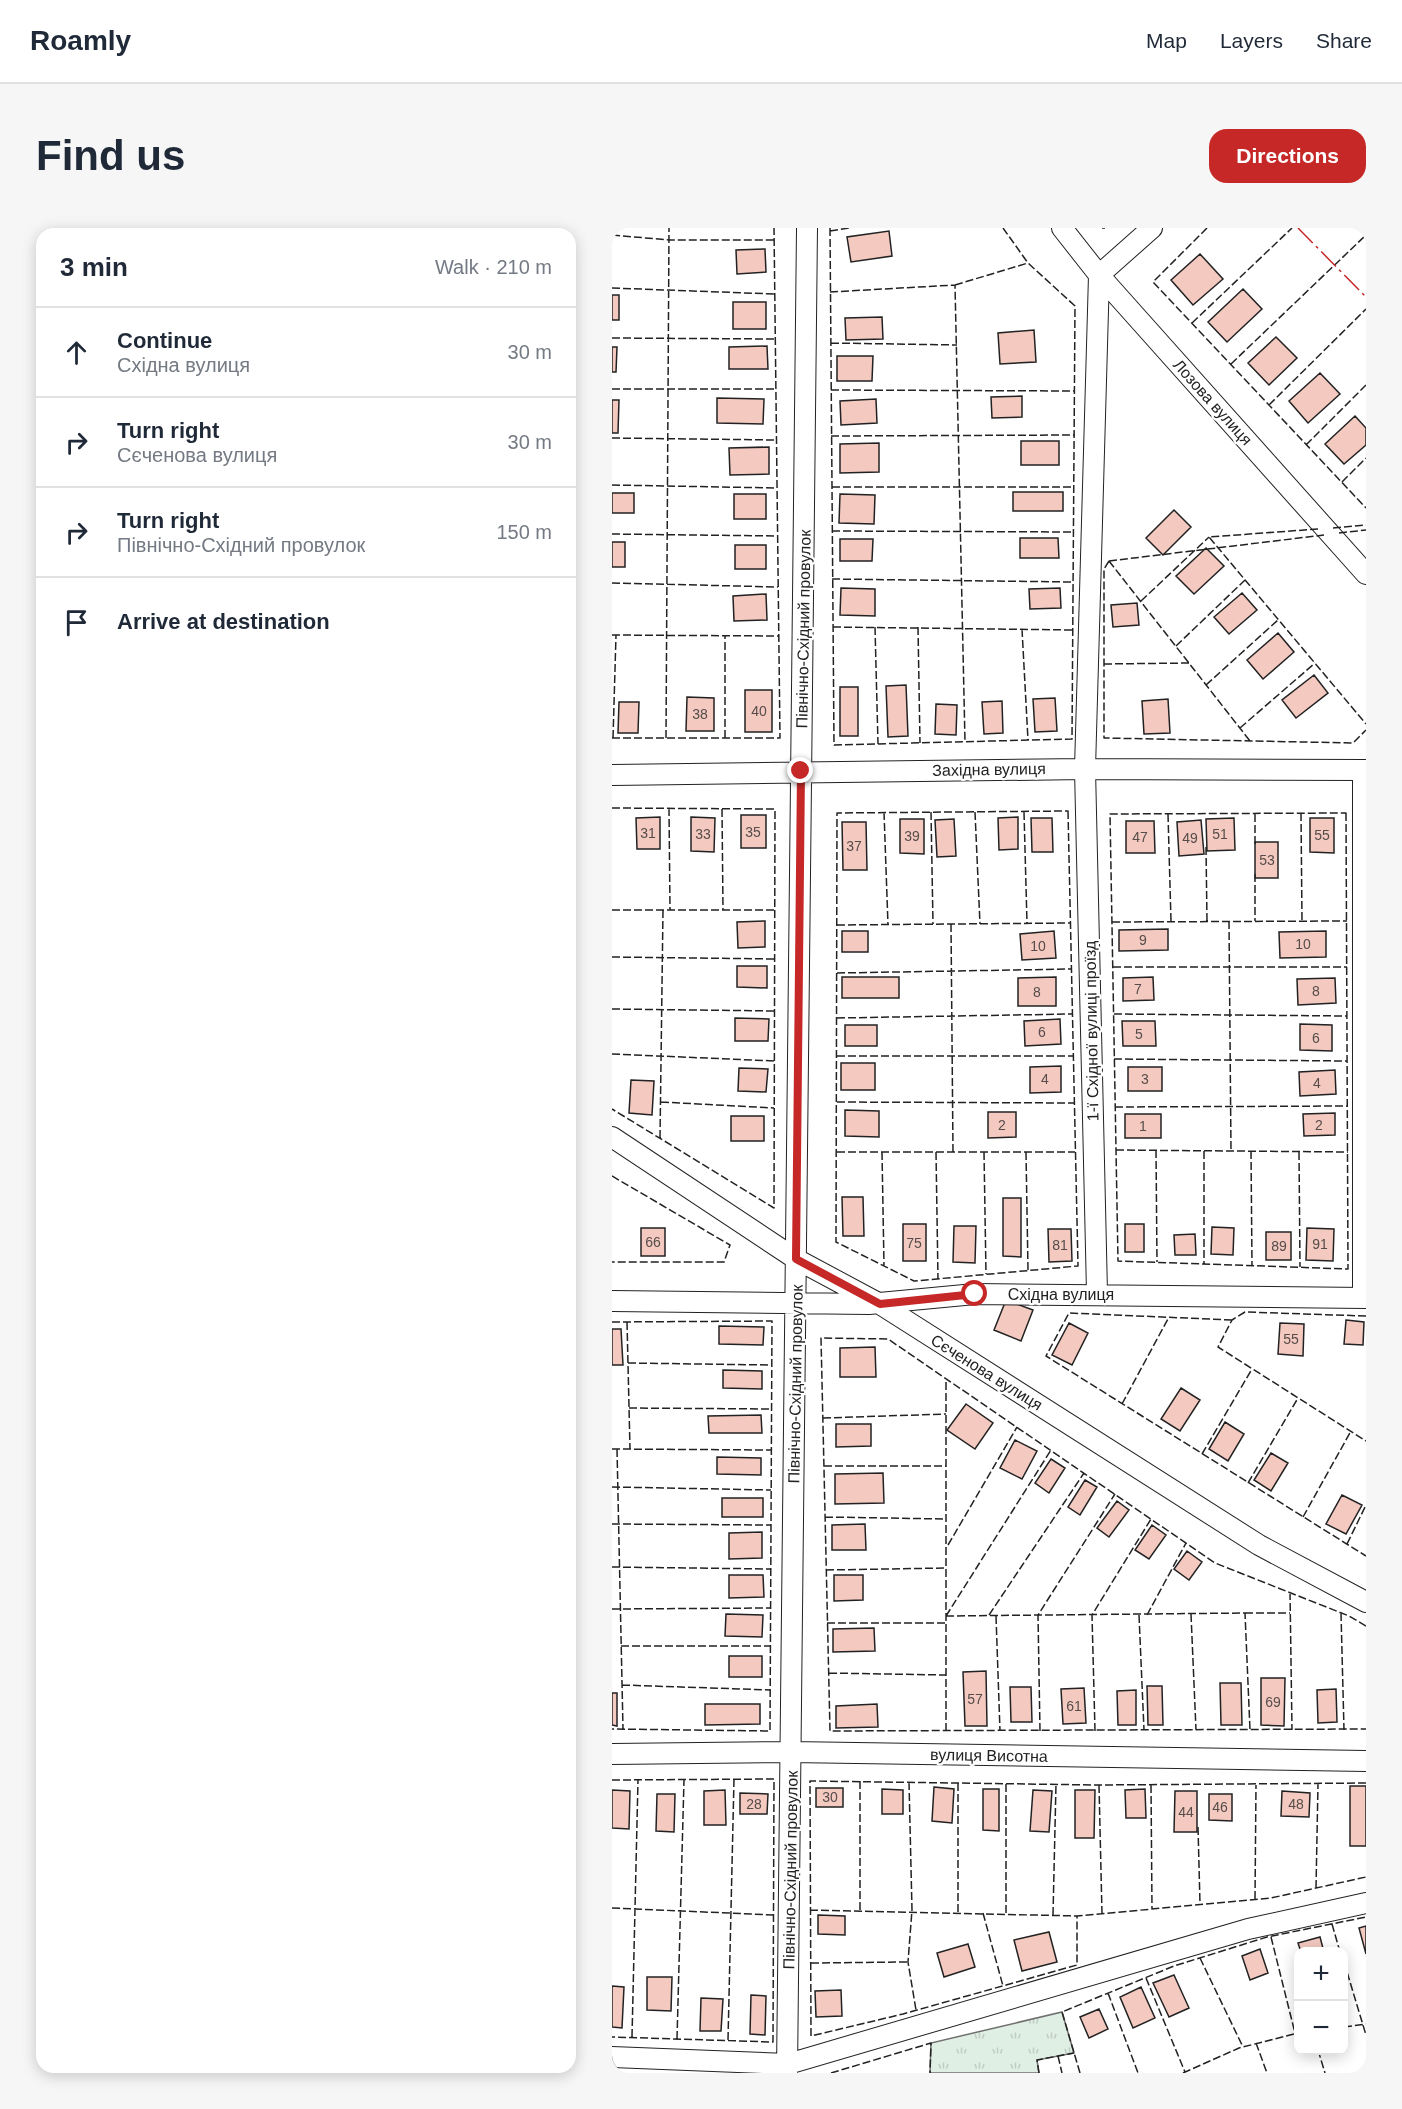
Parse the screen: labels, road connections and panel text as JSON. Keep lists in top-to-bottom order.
{
  "streets": {
    "street": [
      "Лозова вулиця",
      "Північно-Східний провулок",
      "Західна вулиця",
      "1-ї Східної вулиці проїзд",
      "Східна вулиця",
      "Сєченова вулиця",
      "вулиця Висотна"
    ]
  },
  "crossings": [
    ["Лозова вулиця", "1-ї Східної вулиці проїзд"],
    ["Північно-Східний провулок", "Західна вулиця"],
    ["Північно-Східний провулок", "Східна вулиця"],
    ["Північно-Східний провулок", "Сєченова вулиця"],
    ["Північно-Східний провулок", "вулиця Висотна"],
    ["Західна вулиця", "1-ї Східної вулиці проїзд"],
    ["1-ї Східної вулиці проїзд", "Східна вулиця"],
    ["Східна вулиця", "Сєченова вулиця"]
  ],
  "house_numbers": [
    "40",
    "38",
    "35",
    "31",
    "33",
    "51",
    "55",
    "39",
    "47",
    "49",
    "37",
    "53",
    "9",
    "10",
    "10",
    "7",
    "8",
    "8",
    "6",
    "5",
    "6",
    "4",
    "3",
    "4",
    "2",
    "2",
    "1",
    "66",
    "75",
    "91",
    "81",
    "89",
    "55",
    "57",
    "69",
    "61",
    "30",
    "28",
    "48",
    "46",
    "44"
  ],
  "page": {
    "header": "Roamly",
    "nav": ["Map", "Layers", "Share"],
    "buttons": "Directions",
    "title": "Find us",
    "heading": ["3 min", "Walk · 210 m"],
    "list": [
      ["Continue", "Східна вулиця", "30 m"],
      ["Turn right", "Сєченова вулиця", "30 m"],
      ["Turn right", "Північно-Східний провулок", "150 m"],
      "Arrive at destination"
    ],
    "map_buttons": ["+", "−"]
  }
}
